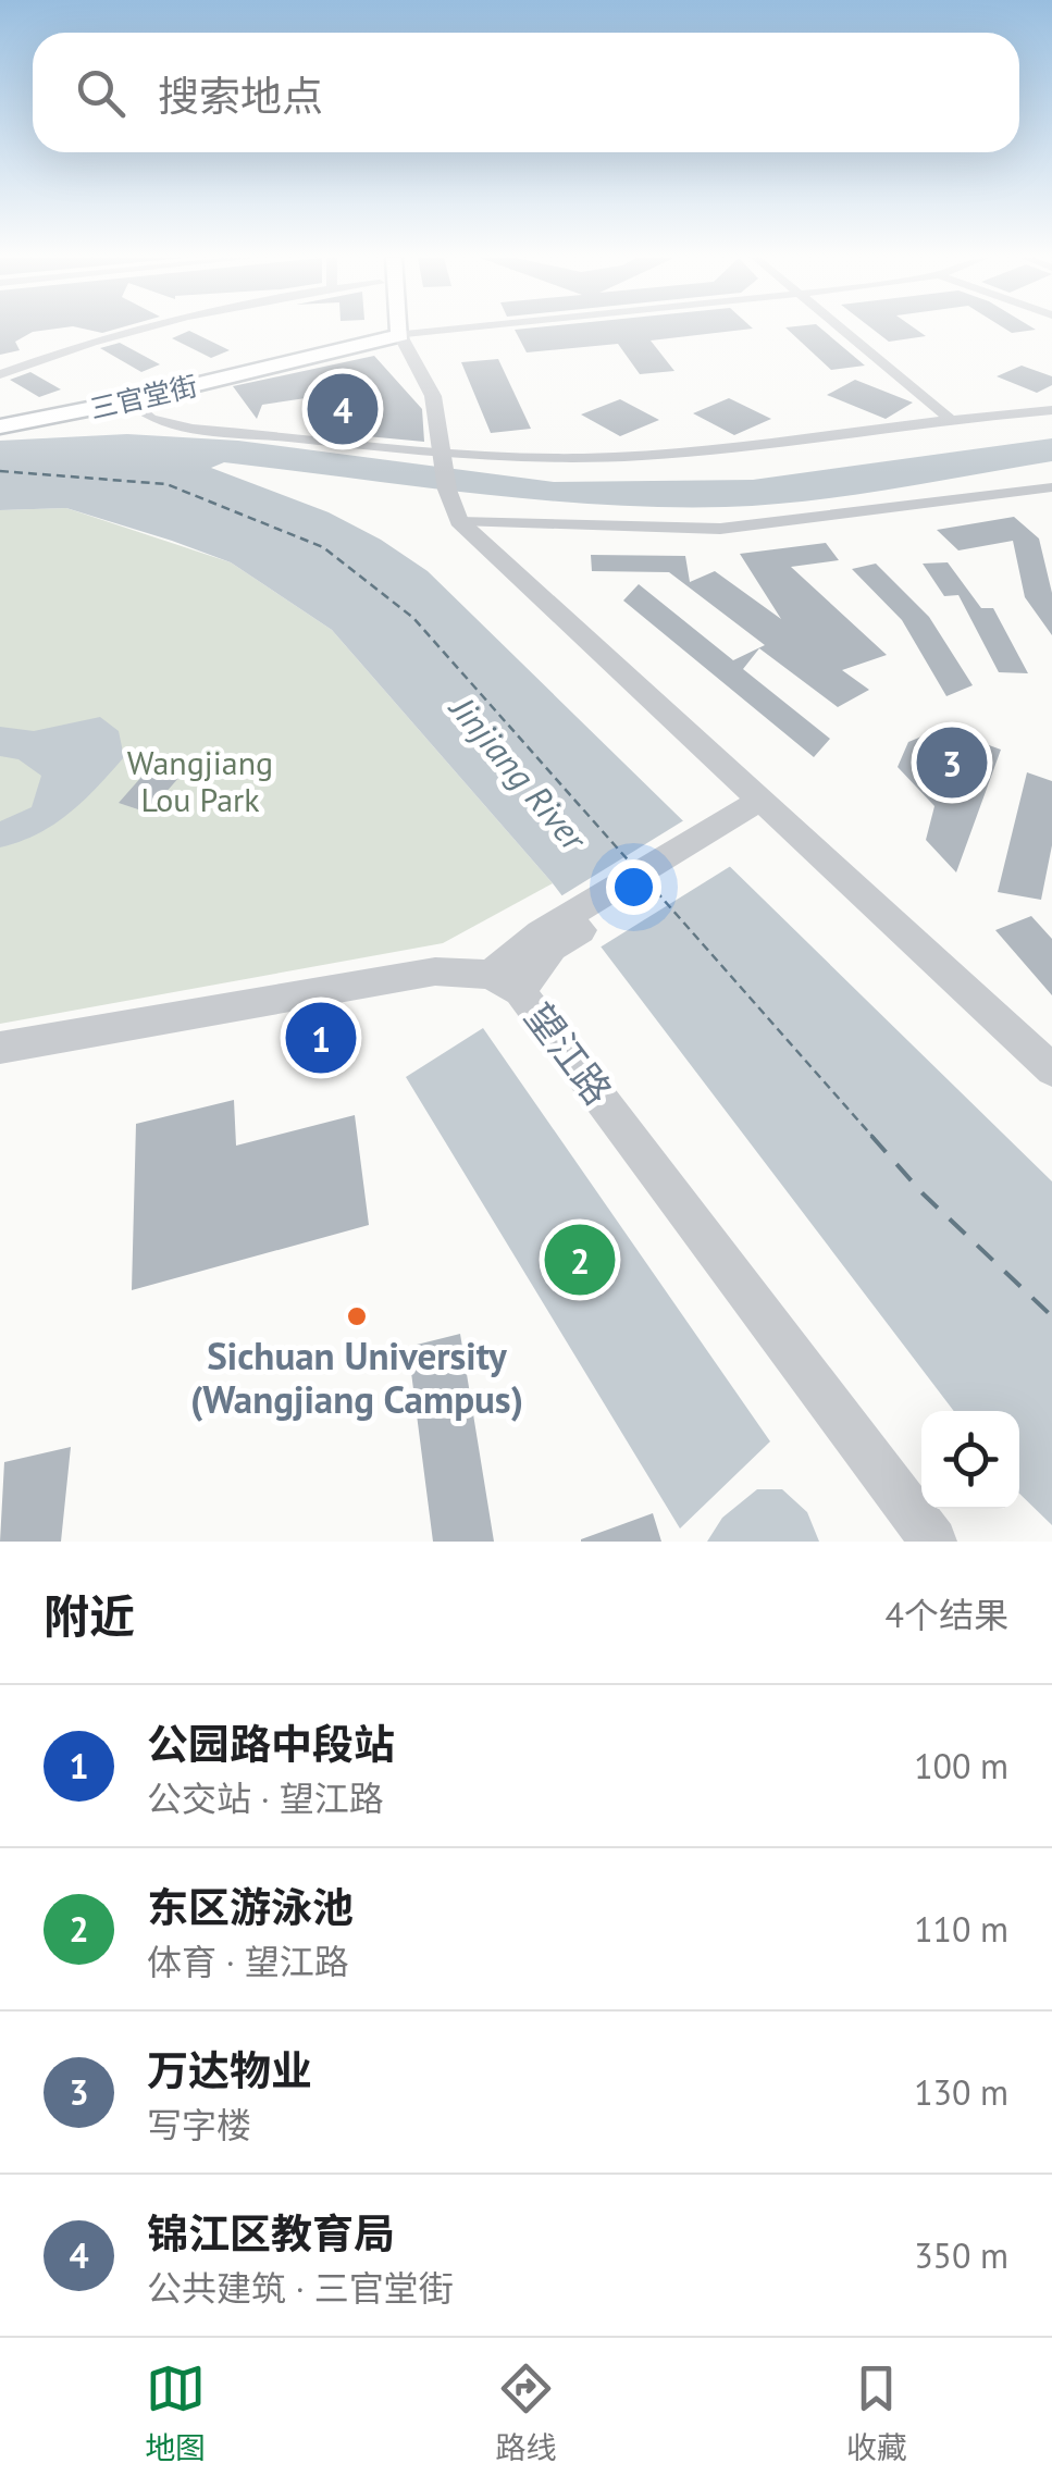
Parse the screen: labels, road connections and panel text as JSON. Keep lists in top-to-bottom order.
{
  "streets": {
    "main road": ["三官堂街"],
    "street": ["望江路"]
  },
  "water": ["Jinjiang River"],
  "parks": ["Wangjiang Lou Park"],
  "places": ["Sichuan University (Wangjiang Campus)"],
  "page": {
    "search": "搜索地点",
    "pins": [
      "4",
      "3",
      "1",
      "2"
    ],
    "heading": ["附近", "4个结果"],
    "list": [
      {
        "mark": "1",
        "name": "公园路中段站",
        "note": "公交站 · 望江路",
        "value": "100 m"
      },
      {
        "mark": "2",
        "name": "东区游泳池",
        "note": "体育 · 望江路",
        "value": "110 m"
      },
      {
        "mark": "3",
        "name": "万达物业",
        "note": "写字楼",
        "value": "130 m"
      },
      {
        "mark": "4",
        "name": "锦江区教育局",
        "note": "公共建筑 · 三官堂街",
        "value": "350 m"
      }
    ],
    "nav": ["地图", "路线", "收藏"]
  }
}
